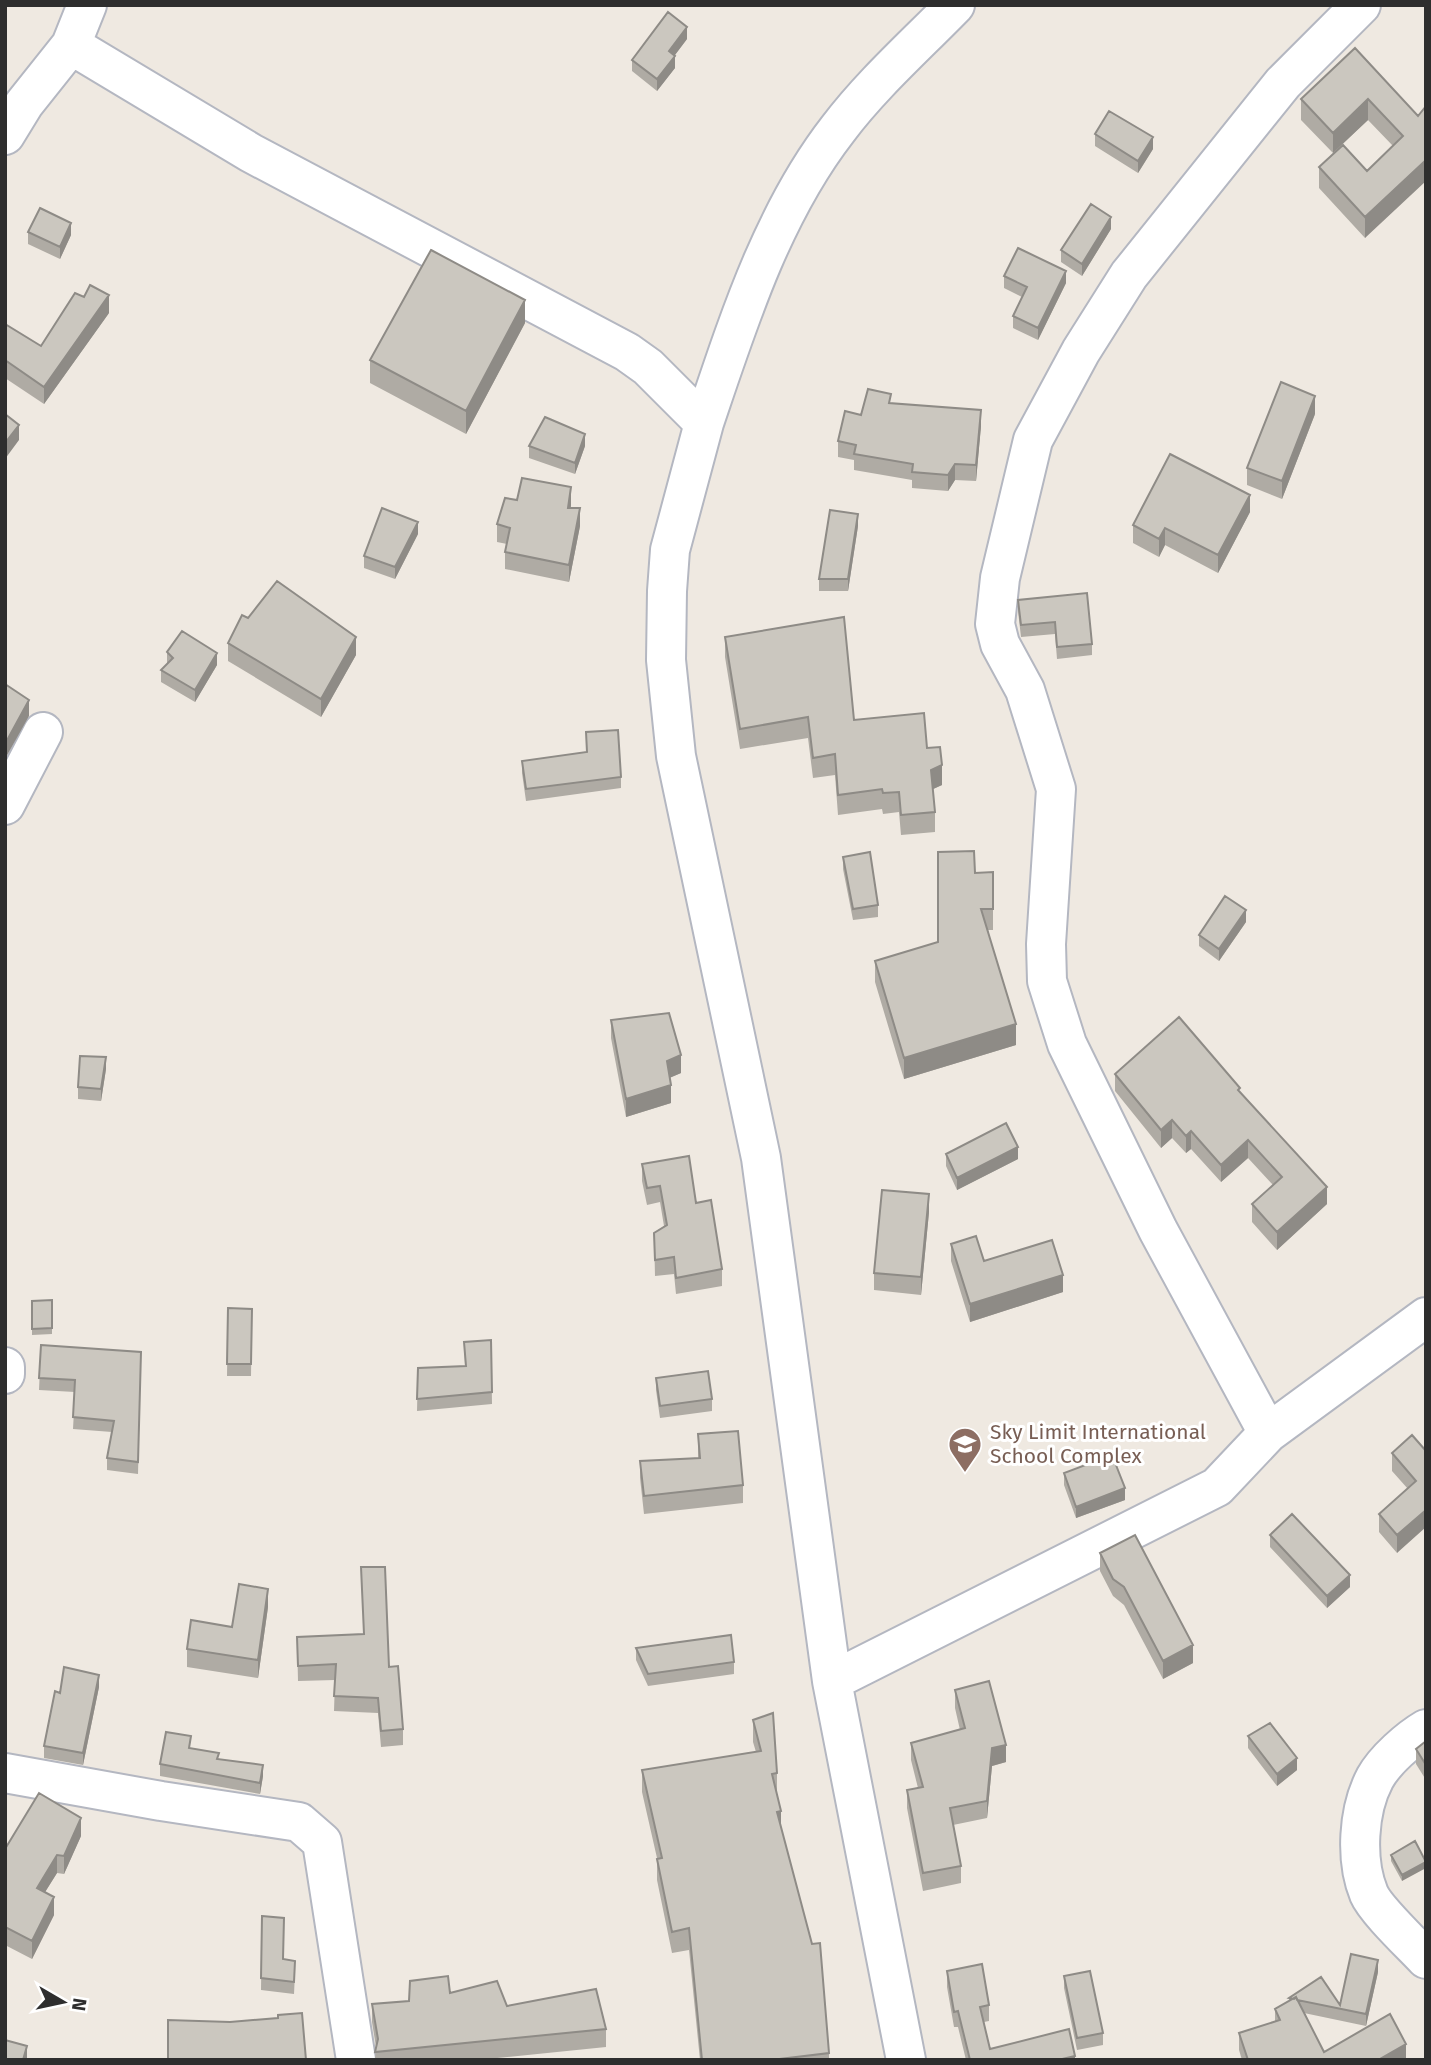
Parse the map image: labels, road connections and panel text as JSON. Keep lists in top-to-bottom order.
{
  "places": {
    "school or university": ["Sky Limit International School Complex"]
  },
  "north": "right"
}
